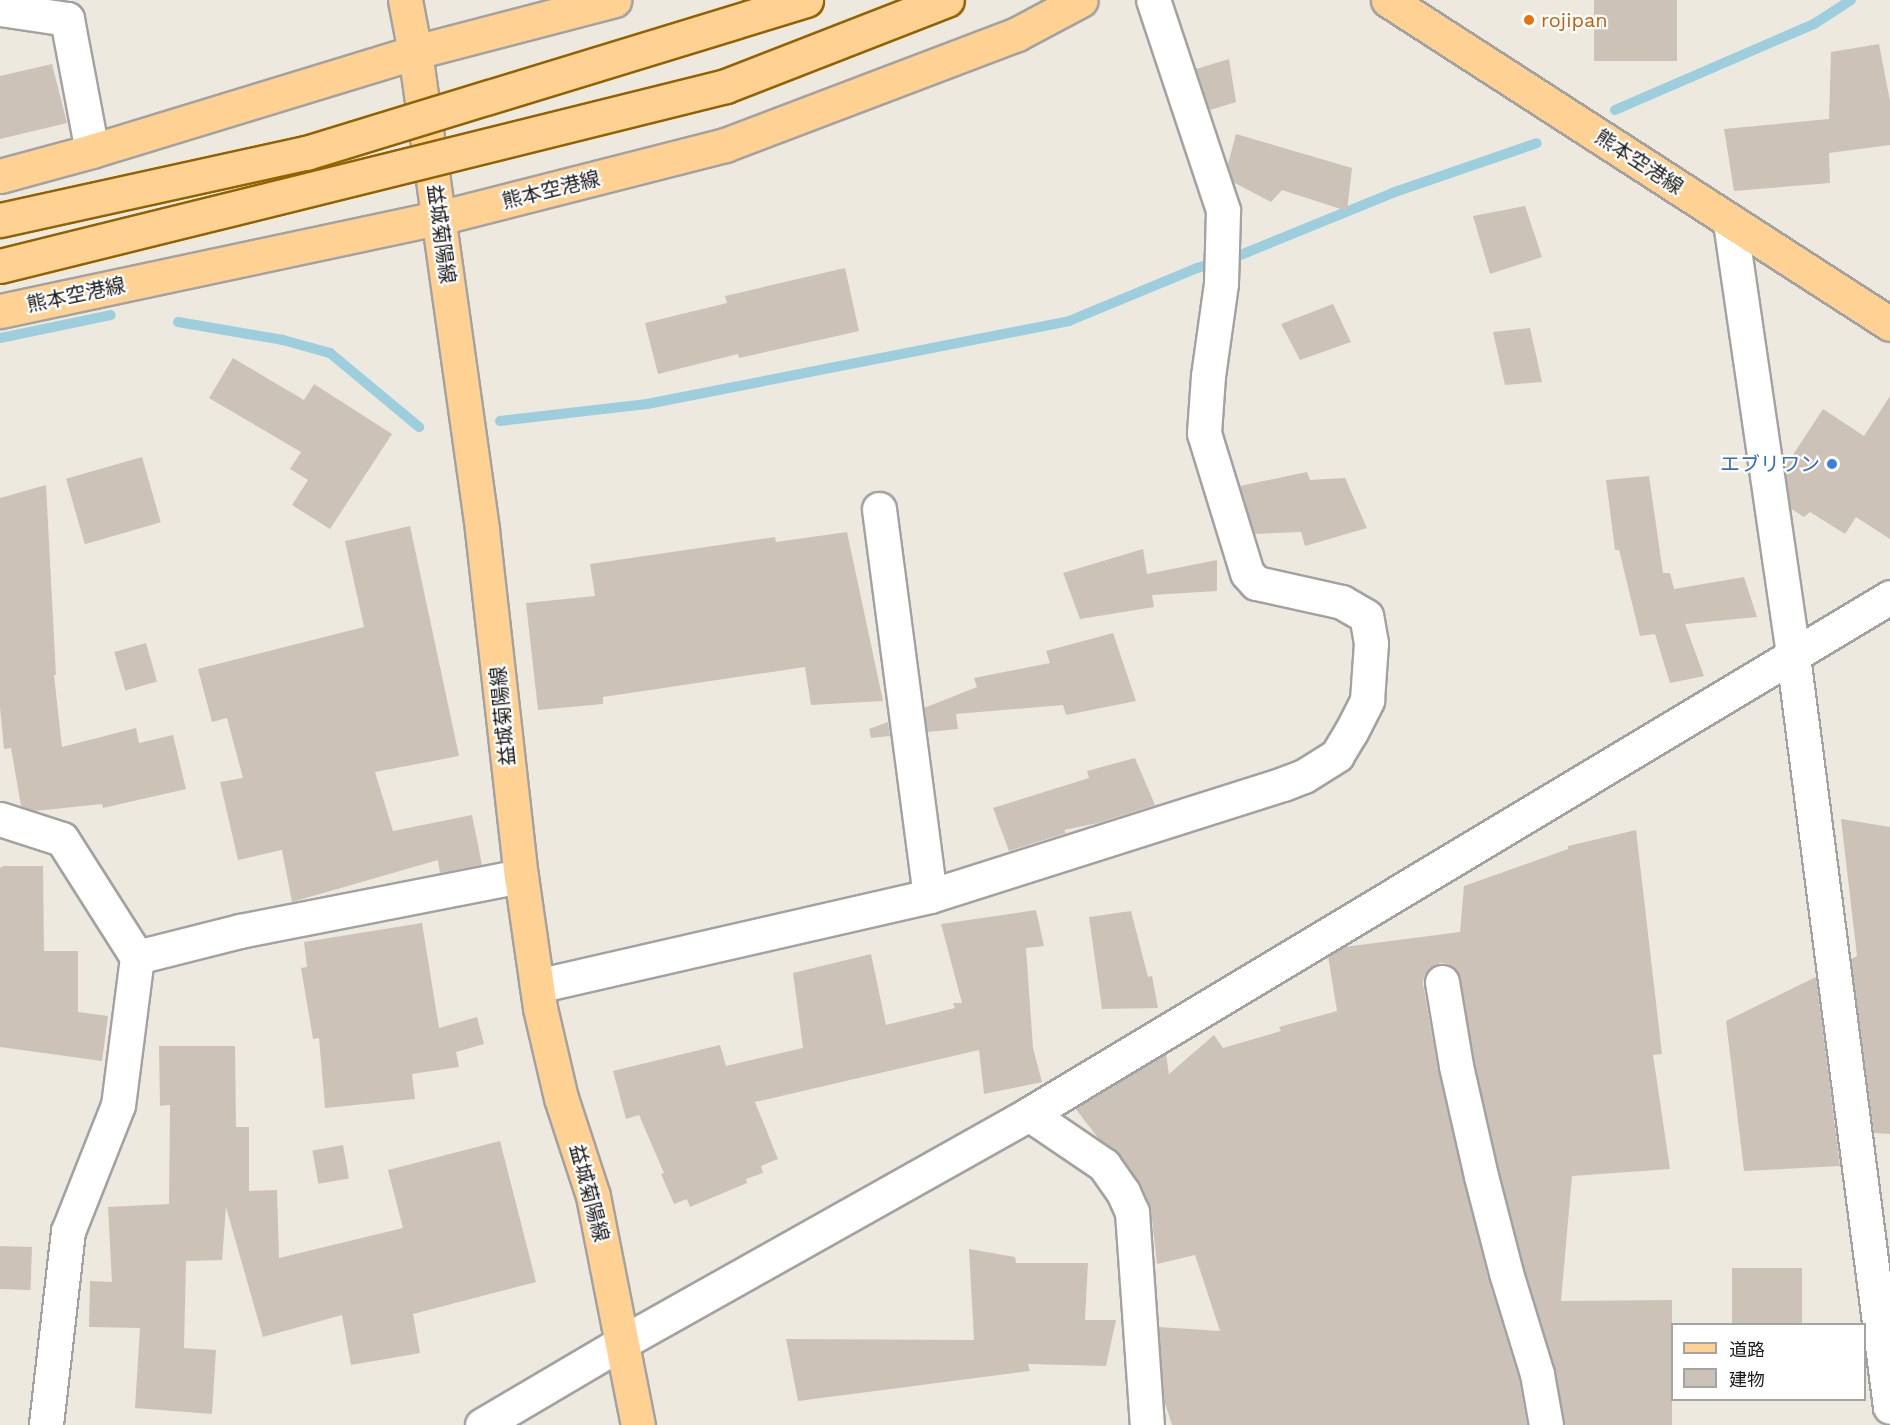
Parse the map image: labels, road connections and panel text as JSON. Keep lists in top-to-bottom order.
{
  "streets": {
    "main road": ["熊本空港線", "益城菊陽線"]
  },
  "crossings": [
    ["熊本空港線", "益城菊陽線"]
  ],
  "places": ["rojipan", "エブリワン"],
  "legend": ["道路", "建物"]
}
